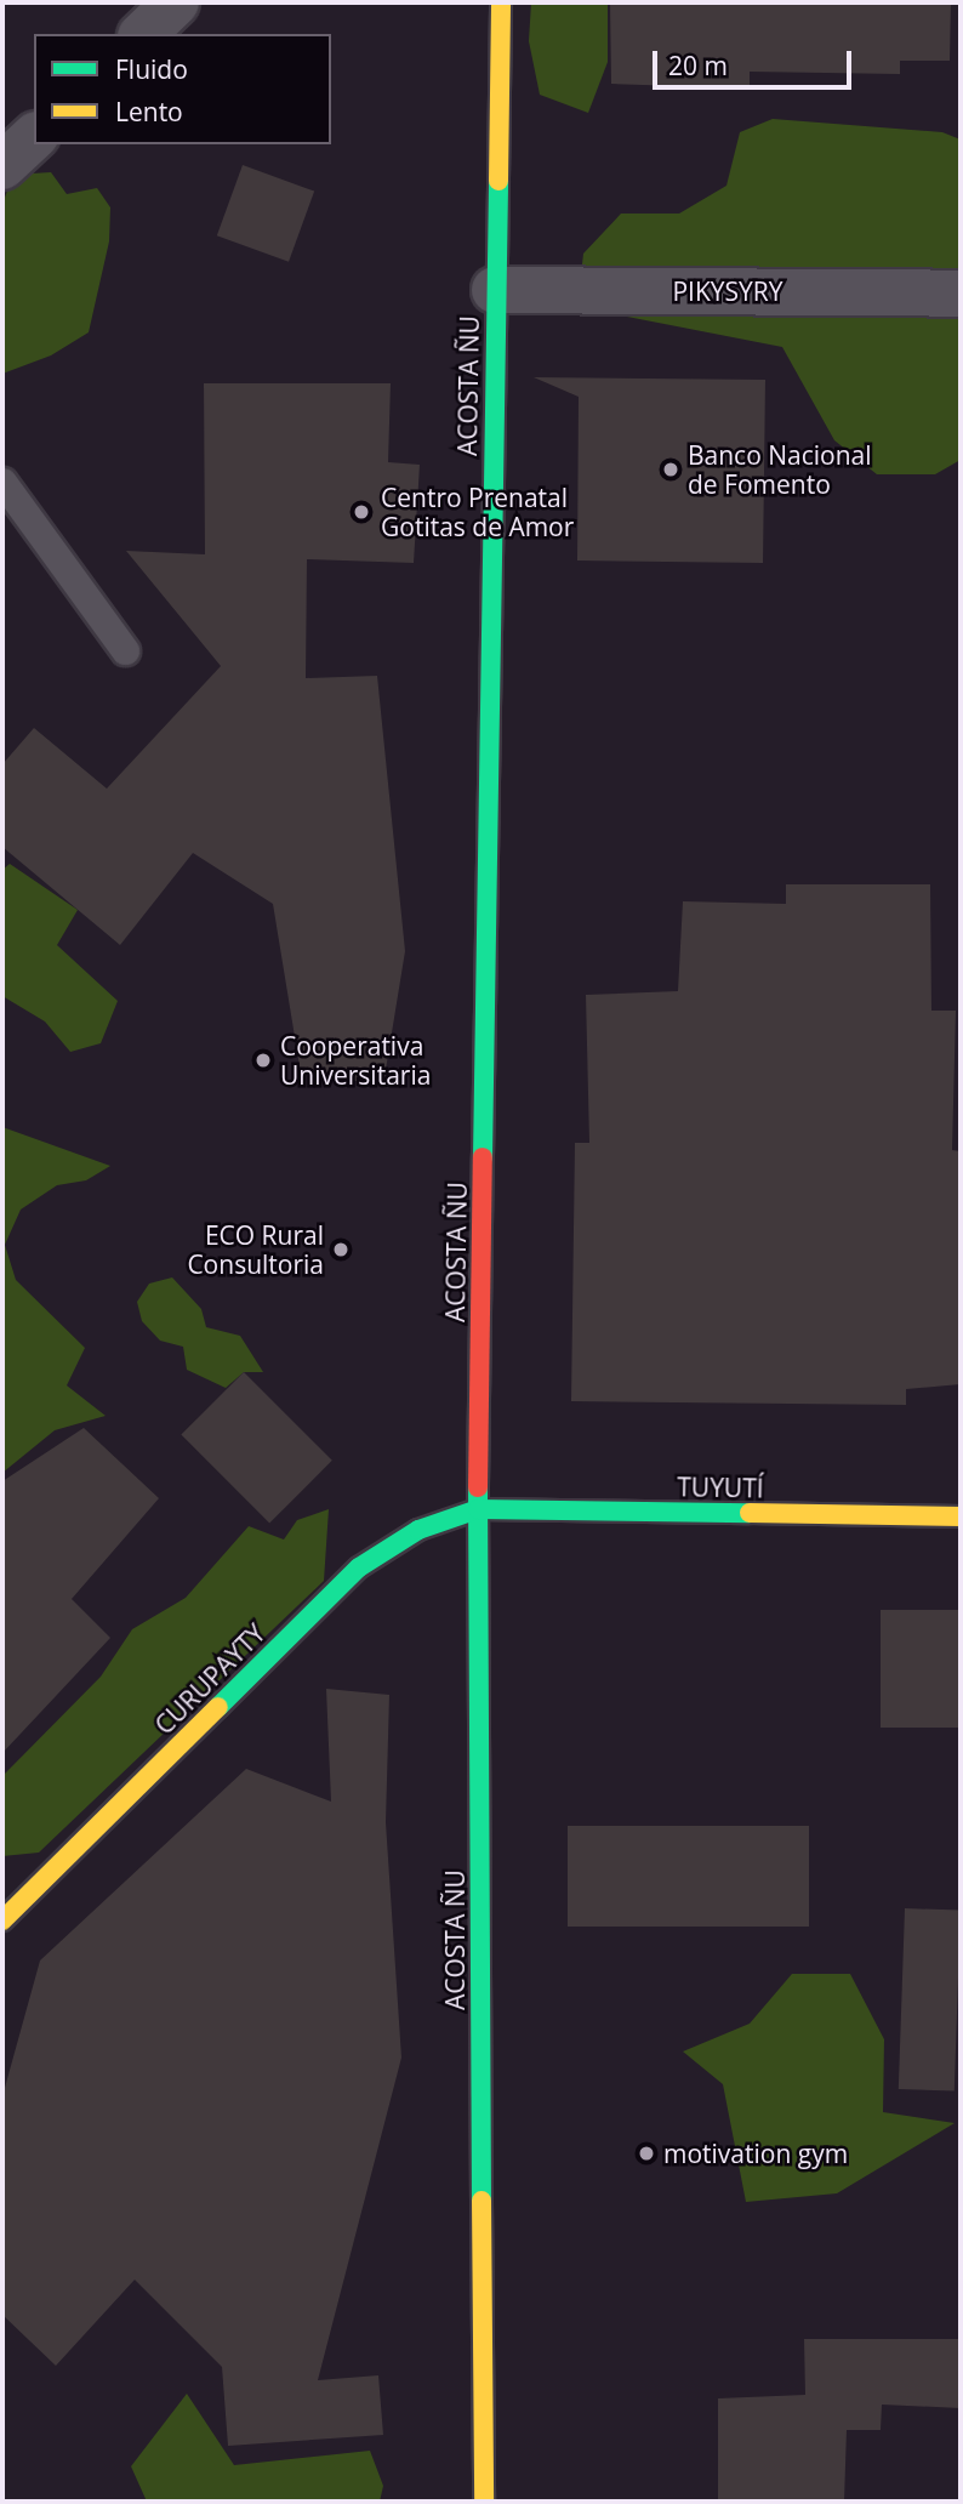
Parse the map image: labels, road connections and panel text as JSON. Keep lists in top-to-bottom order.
{
  "streets": {
    "street": [
      "PIKYSYRY",
      "ACOSTA ÑU",
      "TUYUTÍ",
      "CURUPAYTY"
    ]
  },
  "crossings": [
    ["PIKYSYRY", "ACOSTA ÑU"],
    ["ACOSTA ÑU", "TUYUTÍ"],
    ["ACOSTA ÑU", "CURUPAYTY"],
    ["TUYUTÍ", "CURUPAYTY"]
  ],
  "places": [
    "Banco Nacional de Fomento",
    "Centro Prenatal Gotitas de Amor",
    "Cooperativa Universitaria",
    "ECO Rural Consultoria",
    "motivation gym"
  ],
  "legend": ["Fluido", "Lento"],
  "scale_bar": "20 m"
}
